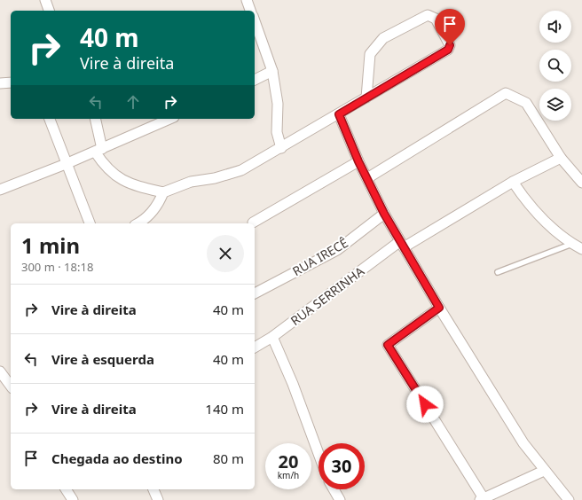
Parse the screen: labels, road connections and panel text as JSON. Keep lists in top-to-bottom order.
{
  "streets": {
    "street": ["RUA IRECÊ", "RUA SERRINHA"]
  },
  "page": {
    "turn": ["40 m", "Vire à direita"],
    "heading": ["1 min", "300 m · 18:18"],
    "list": [
      {
        "name": "Vire à direita",
        "value": "40 m"
      },
      {
        "name": "Vire à esquerda",
        "value": "40 m"
      },
      {
        "name": "Vire à direita",
        "value": "140 m"
      },
      {
        "name": "Chegada ao destino",
        "value": "80 m"
      }
    ],
    "speed": "20 km/h",
    "limit": "30"
  }
}
